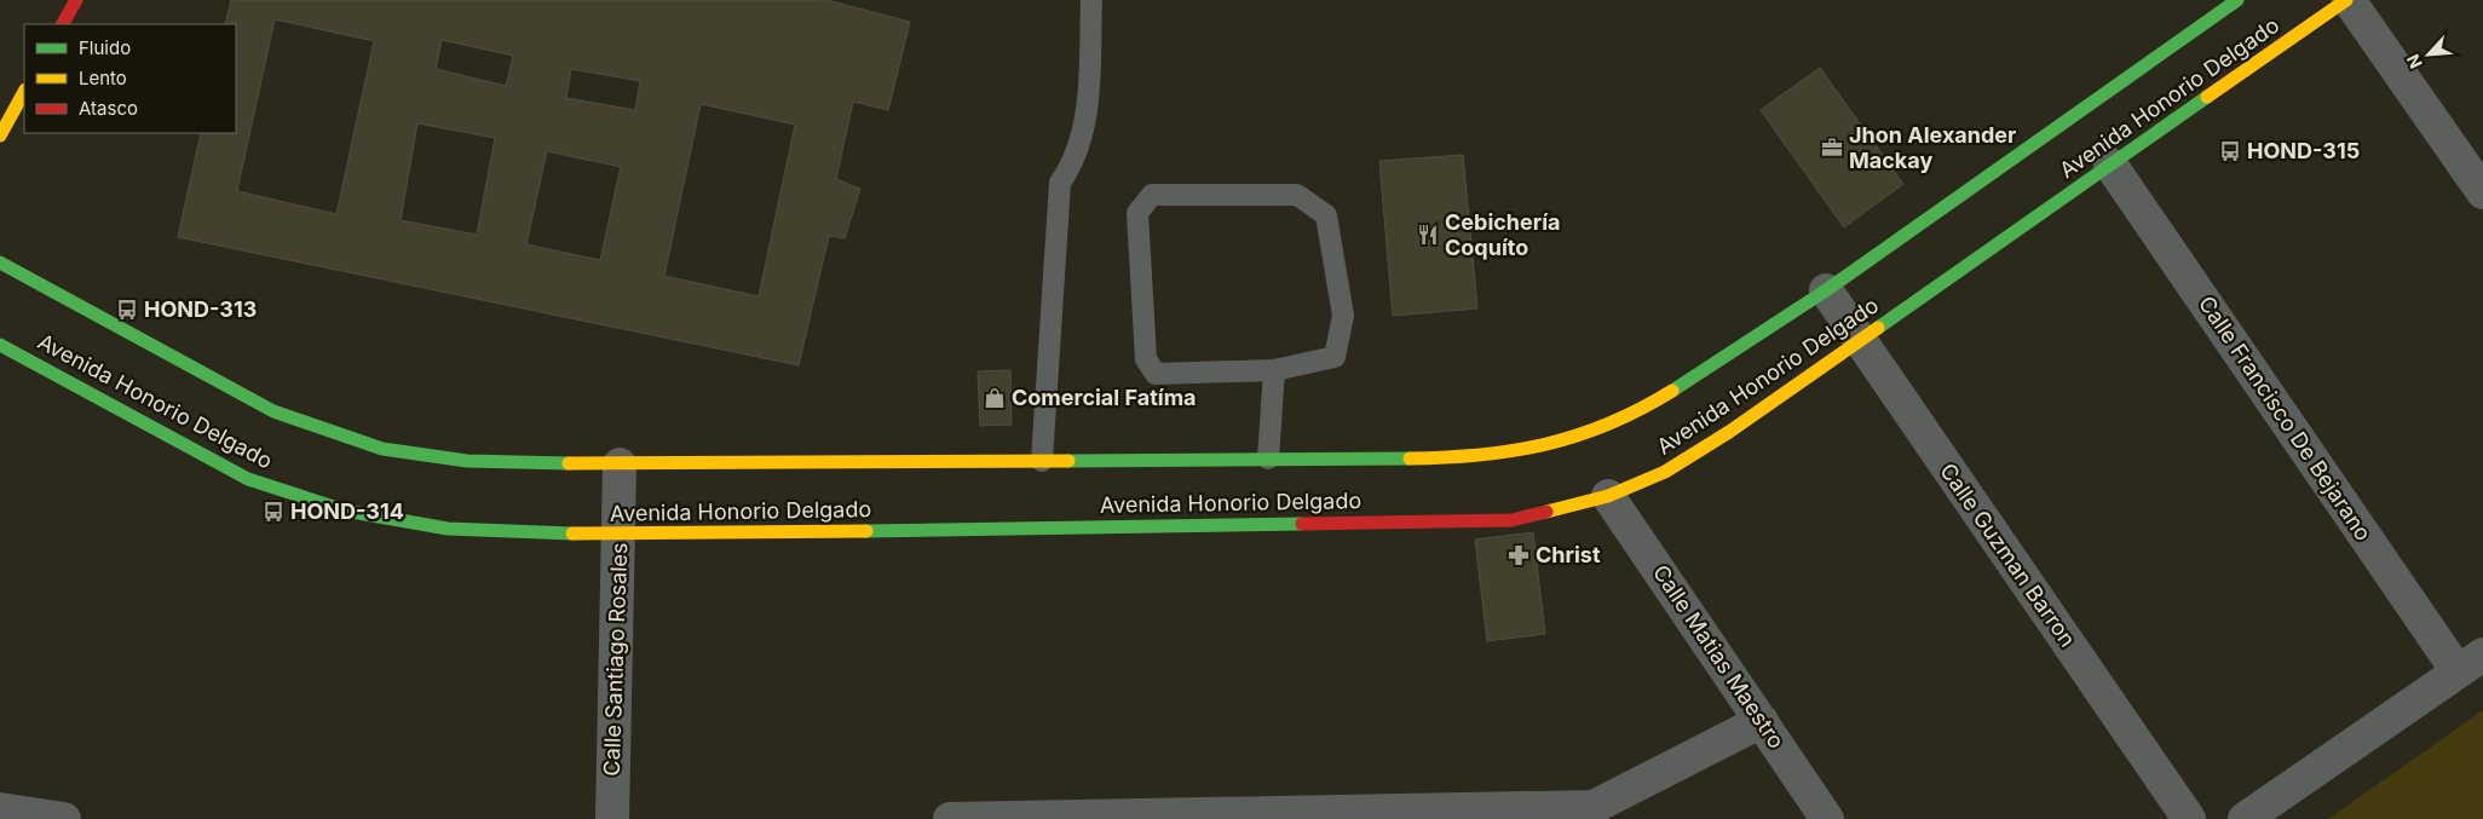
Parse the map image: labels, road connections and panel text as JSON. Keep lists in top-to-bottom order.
{
  "streets": {
    "street": [
      "Avenida Honorio Delgado",
      "Calle Francisco De Bejarano",
      "Calle Guzman Barron",
      "Calle Matias Maestro",
      "Calle Santiago Rosales"
    ]
  },
  "crossings": [
    ["Avenida Honorio Delgado", "Calle Francisco De Bejarano"],
    ["Avenida Honorio Delgado", "Calle Guzman Barron"],
    ["Avenida Honorio Delgado", "Calle Matias Maestro"],
    ["Avenida Honorio Delgado", "Calle Santiago Rosales"]
  ],
  "places": {
    "office": ["Jhon Alexander Mackay"],
    "bus stop": ["HOND-315", "HOND-313", "HOND-314"],
    "restaurant": ["Cebichería Coquíto"],
    "shop": ["Comercial Fatíma"],
    "pharmacy": ["Christ"]
  },
  "legend": ["Fluido", "Lento", "Atasco"],
  "north": "bottom left"
}
